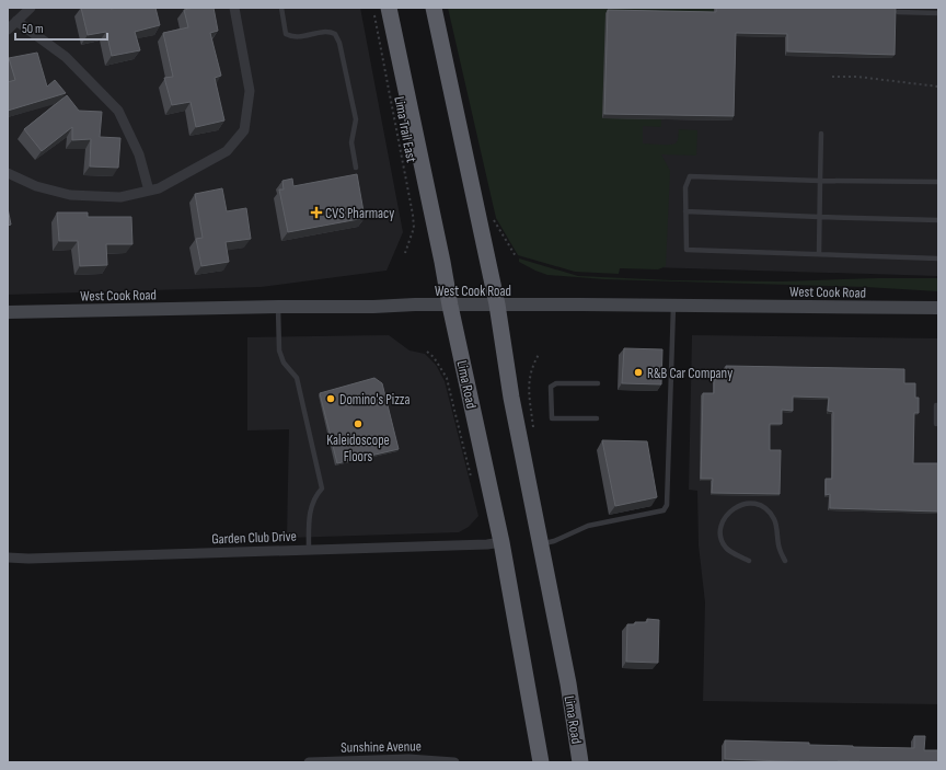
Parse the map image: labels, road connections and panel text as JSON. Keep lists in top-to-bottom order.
{
  "streets": {
    "highway": ["Lima Road"],
    "main road": ["West Cook Road"],
    "street": ["Garden Club Drive", "Sunshine Avenue"],
    "path": ["Lima Trail East"]
  },
  "crossings": [
    ["West Cook Road", "Lima Road"],
    ["Lima Road", "Garden Club Drive"]
  ],
  "places": {
    "health": ["CVS Pharmacy"],
    "other": ["R&B Car Company", "Domino's Pizza", "Kaleidoscope Floors"]
  },
  "scale_bar": "50 m"
}
